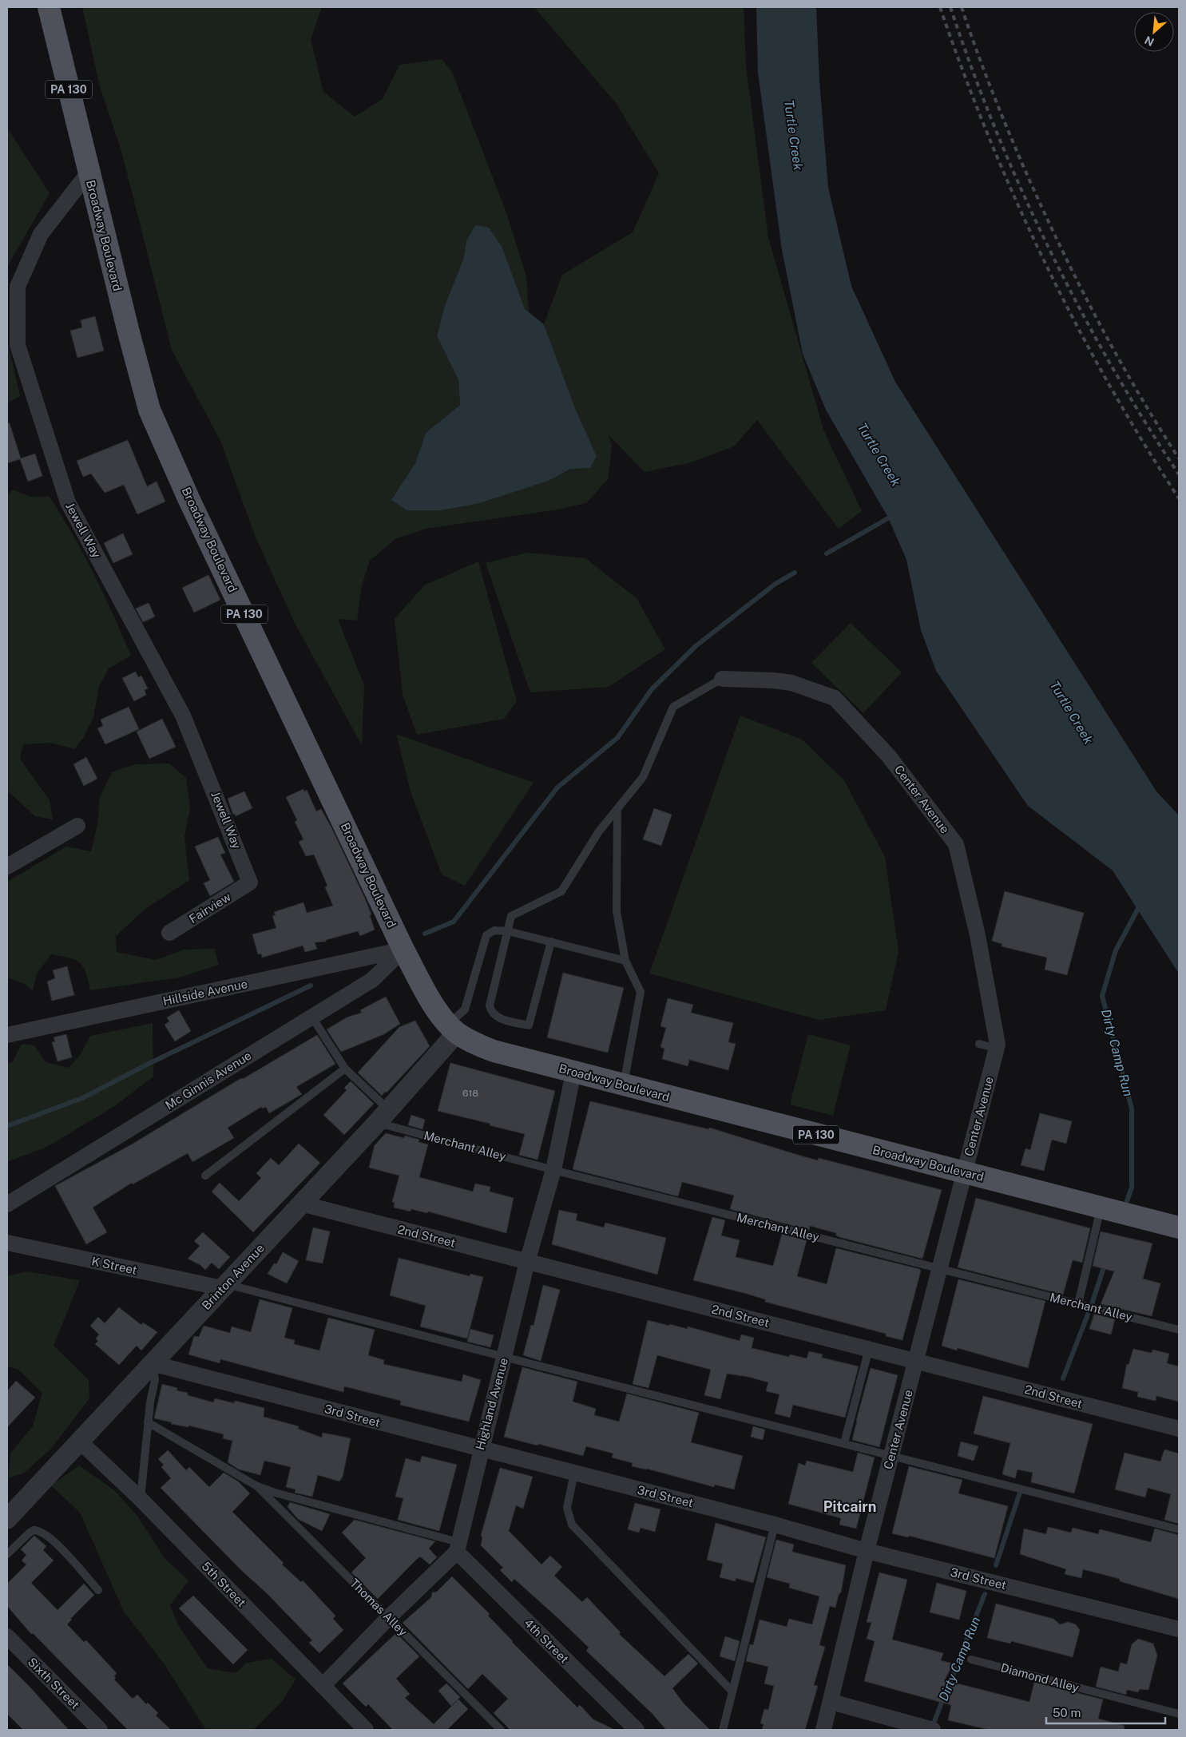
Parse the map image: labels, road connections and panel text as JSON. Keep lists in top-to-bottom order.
{
  "streets": {
    "main road": ["PA 130", "Broadway Boulevard"],
    "street": [
      "Jewell Way",
      "Center Avenue",
      "Fairview",
      "Hillside Avenue",
      "Mc Ginnis Avenue",
      "2nd Street",
      "K Street",
      "Brinton Avenue",
      "Highland Avenue",
      "3rd Street",
      "5th Street",
      "4th Street",
      "Sixth Street"
    ],
    "lane": ["Merchant Alley", "Thomas Alley", "Diamond Alley"]
  },
  "crossings": [
    ["Broadway Boulevard", "Jewell Way"],
    ["Broadway Boulevard", "Center Avenue"],
    ["Broadway Boulevard", "Hillside Avenue"],
    ["Broadway Boulevard", "Mc Ginnis Avenue"],
    ["Broadway Boulevard", "Brinton Avenue"],
    ["Broadway Boulevard", "Highland Avenue"],
    ["Jewell Way", "Fairview"],
    ["Center Avenue", "Merchant Alley"],
    ["Center Avenue", "2nd Street"],
    ["Center Avenue", "3rd Street"],
    ["Hillside Avenue", "Mc Ginnis Avenue"],
    ["Merchant Alley", "Brinton Avenue"],
    ["Merchant Alley", "Highland Avenue"],
    ["2nd Street", "Brinton Avenue"],
    ["2nd Street", "Highland Avenue"],
    ["K Street", "Brinton Avenue"],
    ["Brinton Avenue", "3rd Street"],
    ["Brinton Avenue", "5th Street"],
    ["Highland Avenue", "3rd Street"],
    ["Highland Avenue", "4th Street"]
  ],
  "districts": ["Pitcairn"],
  "water": ["Turtle Creek", "Dirty Camp Run"],
  "house_numbers": ["618"],
  "scale_bar": "50 m",
  "north": "bottom left"
}
